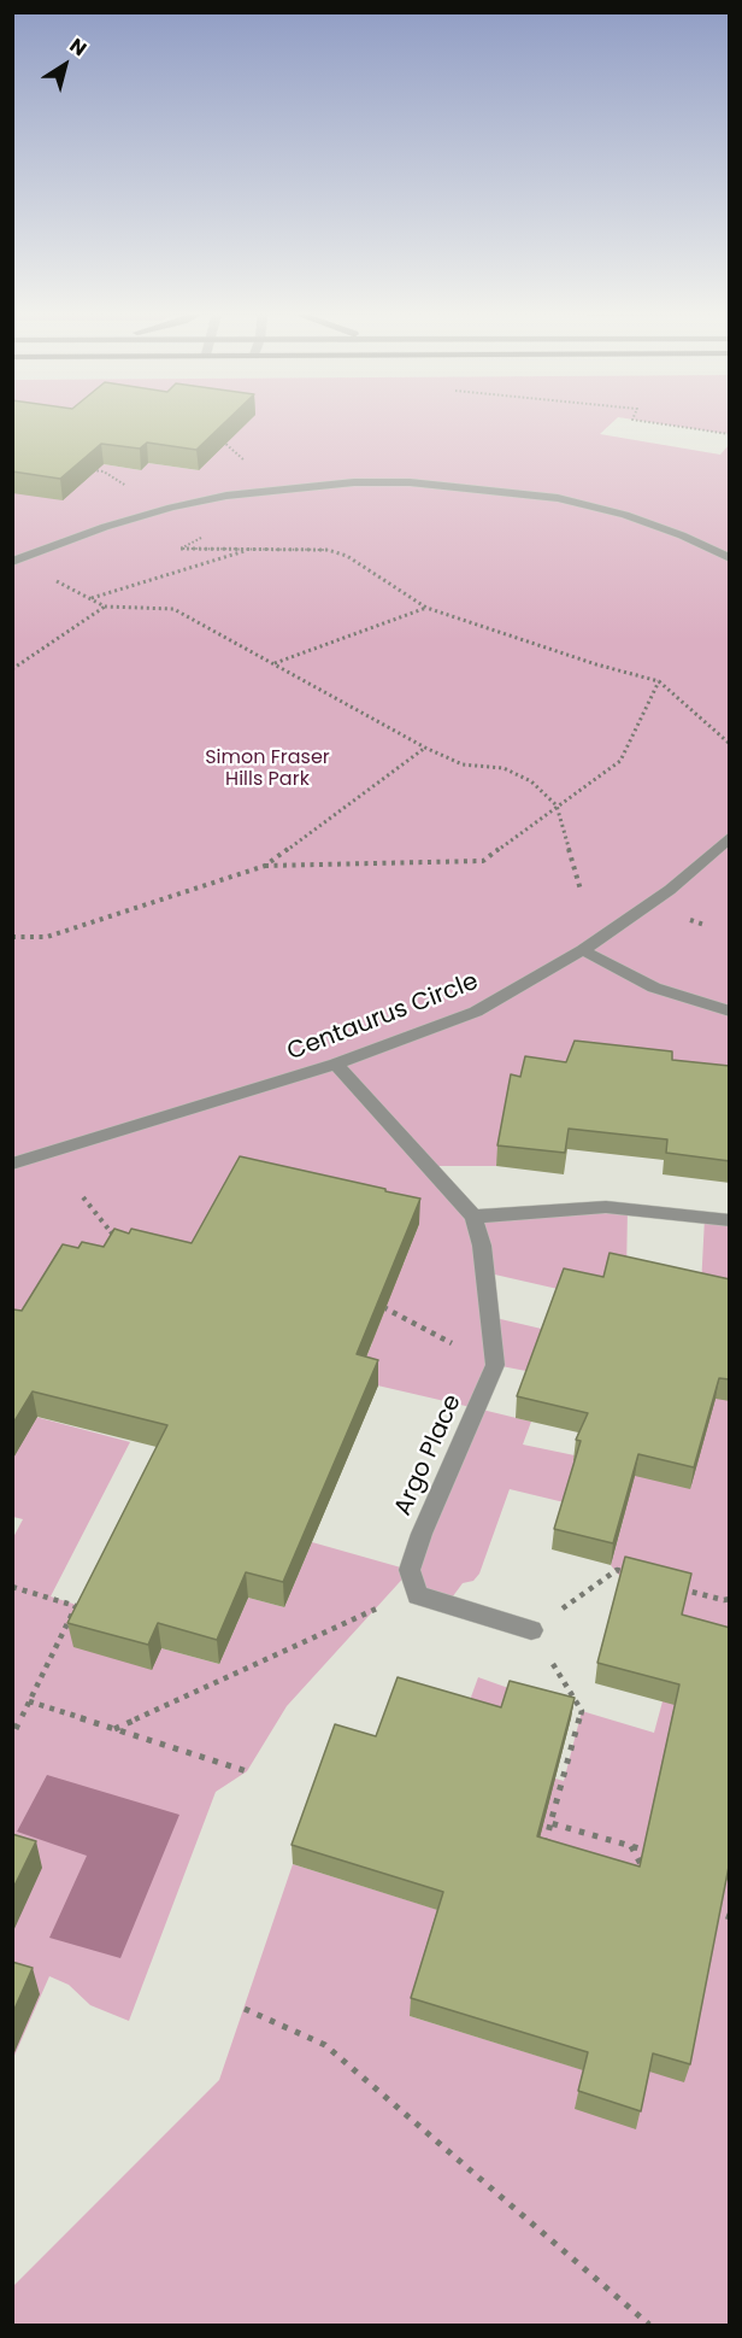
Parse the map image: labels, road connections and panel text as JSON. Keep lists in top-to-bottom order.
{
  "streets": {
    "street": ["Centaurus Circle", "Argo Place"]
  },
  "crossings": [
    ["Centaurus Circle", "Argo Place"]
  ],
  "parks": ["Simon Fraser Hills Park"],
  "north": "top right"
}
